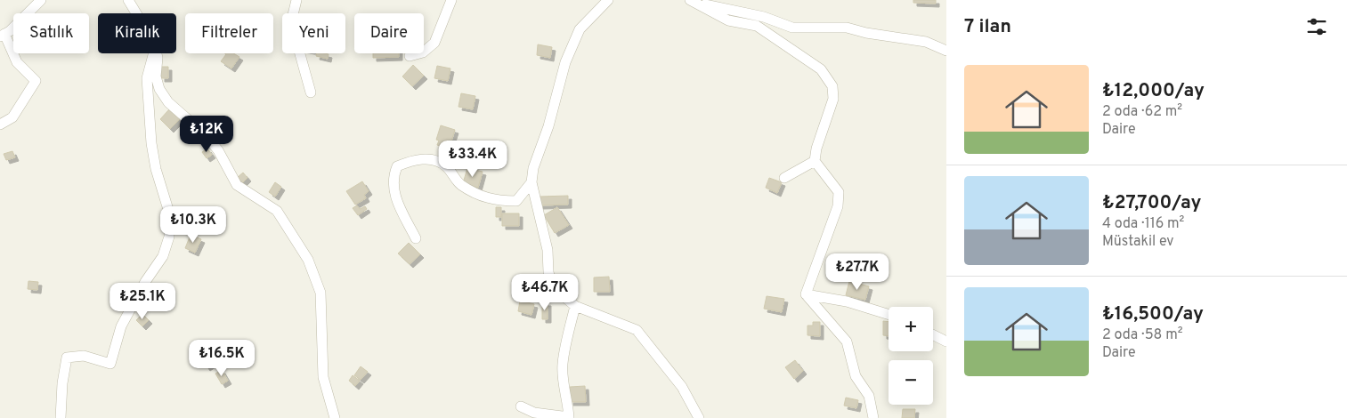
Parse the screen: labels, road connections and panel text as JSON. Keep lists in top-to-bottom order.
{
  "page": {
    "heading": "7 ilan",
    "chip": [
      "Satılık",
      "Kiralık",
      "Filtreler",
      "Yeni",
      "Daire"
    ],
    "list": [
      {
        "name": "₺12,000/ay",
        "note": "2 oda · 62 m² · Daire"
      },
      {
        "name": "₺27,700/ay",
        "note": "4 oda · 116 m² · Müstakil ev"
      },
      {
        "name": "₺16,500/ay",
        "note": "2 oda · 58 m² · Daire"
      }
    ],
    "price": [
      "₺12K",
      "₺33.4K",
      "₺10.3K",
      "₺27.7K",
      "₺46.7K",
      "₺25.1K",
      "₺16.5K"
    ],
    "map_buttons": ["+", "−"]
  }
}
